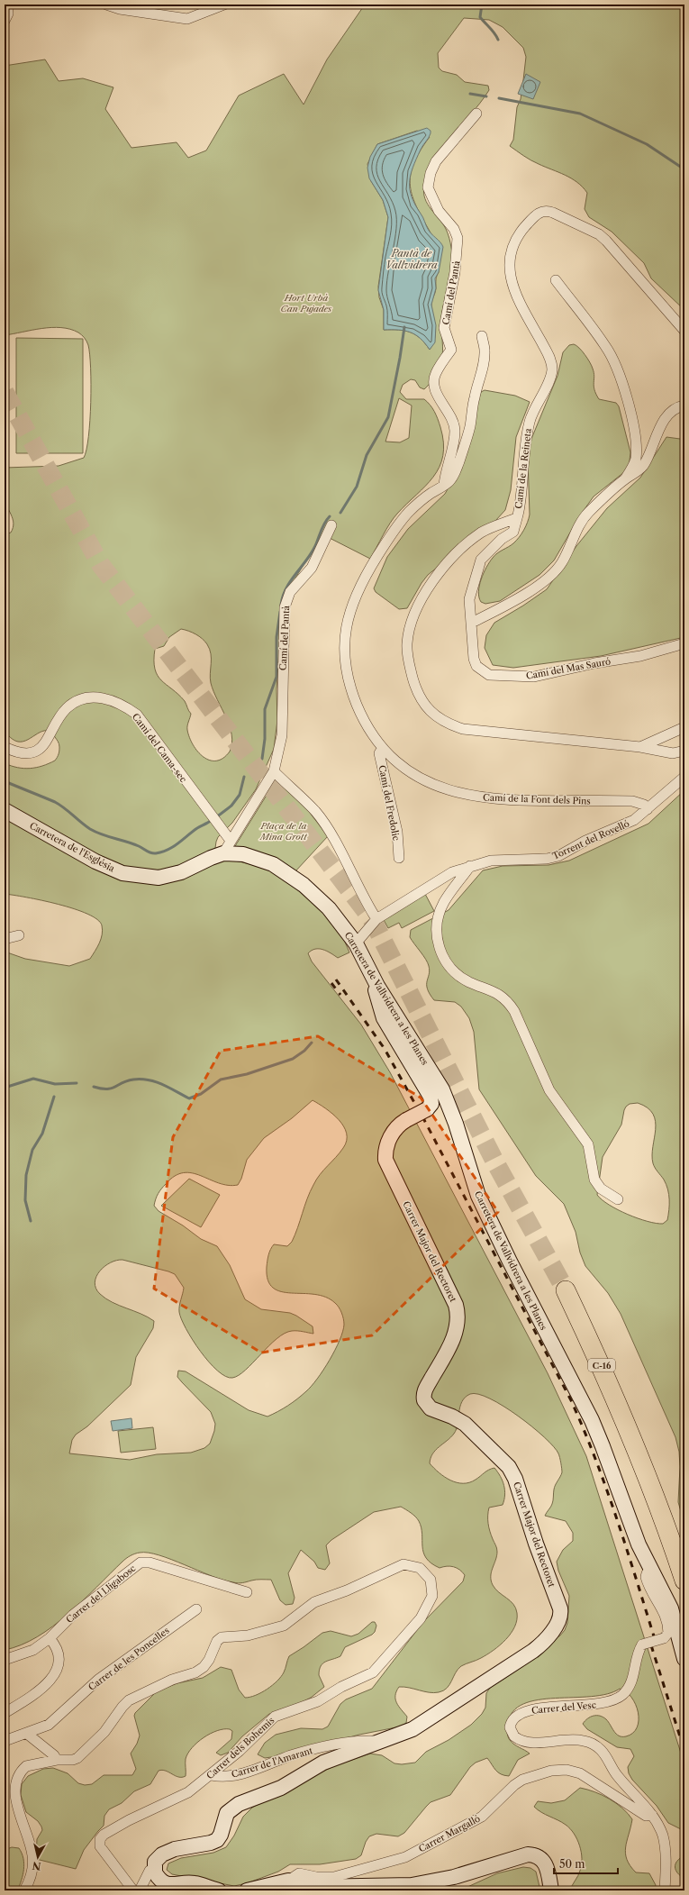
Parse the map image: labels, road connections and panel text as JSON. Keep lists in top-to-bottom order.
{
  "streets": {
    "highway": ["C-16"],
    "street": [
      "Camí del Pantà",
      "Camí de la Reineta",
      "Camí del Mas Sauró",
      "Camí del Cama-sec",
      "Camí de la Font dels Pins",
      "Camí del Fredolic",
      "Torrent del Rovelló",
      "Carretera de l'Església",
      "Carretera de Vallvidrera a les Planes",
      "Carrer Major del Rectoret",
      "Carrer del Lligabosc",
      "Carrer de les Poncelles",
      "Carrer del Vesc",
      "Carrer dels Bohemis",
      "Carrer de l'Amarant",
      "Carrer Margalló"
    ]
  },
  "crossings": [
    ["Camí del Pantà", "Camí de la Font dels Pins"],
    ["Camí de la Reineta", "Camí del Mas Sauró"],
    ["Camí de la Font dels Pins", "Camí del Fredolic"],
    ["Camí de la Font dels Pins", "Torrent del Rovelló"],
    ["Torrent del Rovelló", "Carretera de Vallvidrera a les Planes"],
    ["Carretera de l'Església", "Carretera de Vallvidrera a les Planes"],
    ["Carretera de Vallvidrera a les Planes", "Carrer Major del Rectoret"],
    ["Carretera de Vallvidrera a les Planes", "Carrer del Vesc"],
    ["Carrer Major del Rectoret", "Carrer de l'Amarant"],
    ["Carrer del Vesc", "Carrer Margalló"],
    ["Carrer dels Bohemis", "Carrer de l'Amarant"]
  ],
  "water": ["Pantà de Vallvidrera"],
  "parks": ["Hort Urbà Can Pujades", "Plaça de la Mina Grott"],
  "scale_bar": "50 m",
  "north": "bottom"
}
